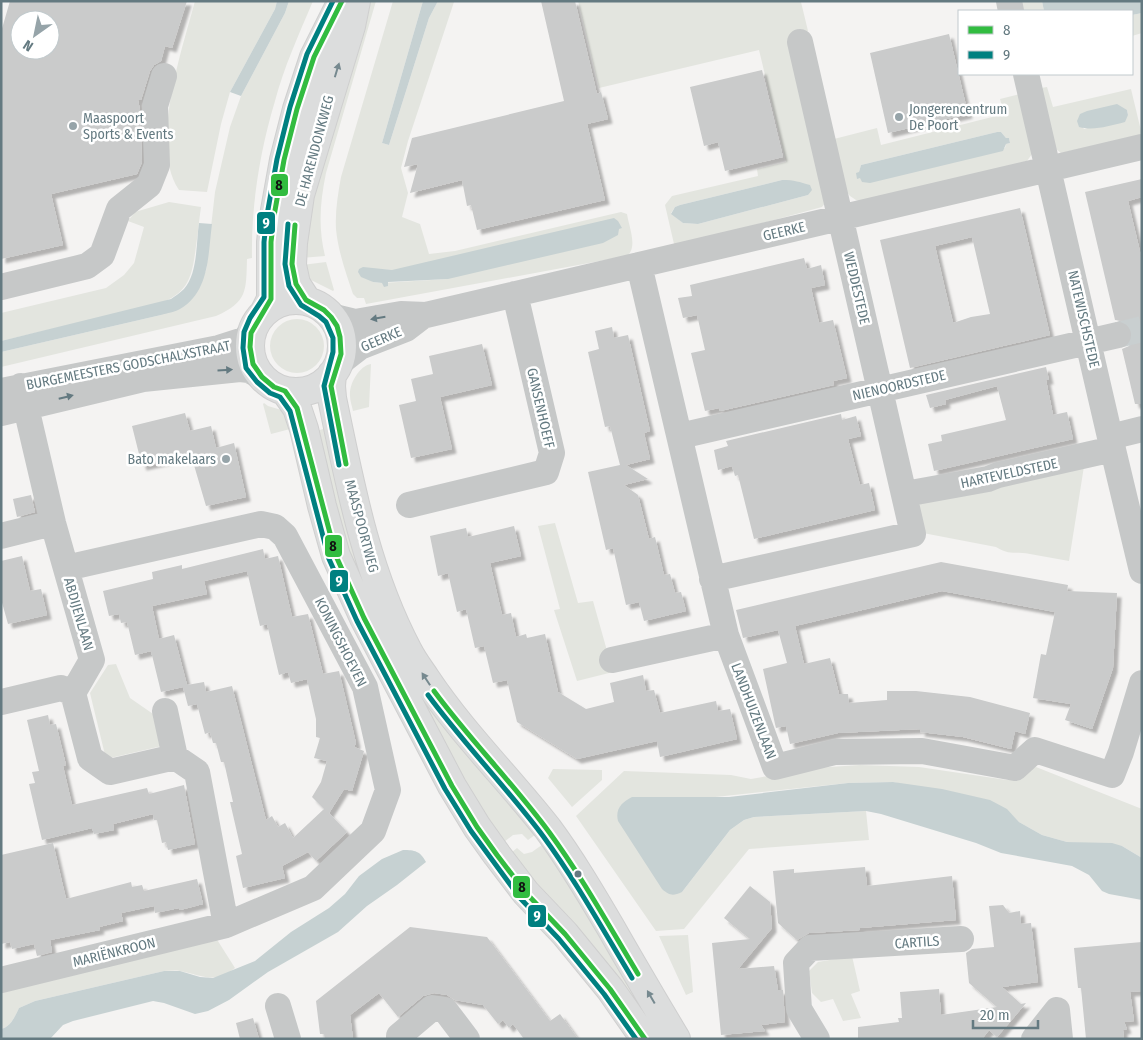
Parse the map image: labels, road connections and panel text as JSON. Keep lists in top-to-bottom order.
{
  "streets": {
    "main road": ["DE HARENDONKWEG", "MAASPOORTWEG"],
    "street": [
      "GEERKE",
      "WEDDESTEDE",
      "NATEWISCHSTEDE",
      "BURGEMEESTERS GODSCHALXSTRAAT",
      "NIENOORDSTEDE",
      "GANSENHOEFF",
      "HARTEVELDSTEDE",
      "ABDIJENLAAN",
      "KONINGSHOEVEN",
      "LANDHUIZENLAAN",
      "CARTILS",
      "MARIËNKROON"
    ]
  },
  "crossings": [
    ["DE HARENDONKWEG", "GEERKE"],
    ["DE HARENDONKWEG", "BURGEMEESTERS GODSCHALXSTRAAT"],
    ["DE HARENDONKWEG", "MAASPOORTWEG"],
    ["GEERKE", "WEDDESTEDE"],
    ["GEERKE", "NATEWISCHSTEDE"],
    ["GEERKE", "BURGEMEESTERS GODSCHALXSTRAAT"],
    ["GEERKE", "GANSENHOEFF"],
    ["GEERKE", "MAASPOORTWEG"],
    ["GEERKE", "LANDHUIZENLAAN"],
    ["WEDDESTEDE", "NIENOORDSTEDE"],
    ["WEDDESTEDE", "HARTEVELDSTEDE"],
    ["WEDDESTEDE", "LANDHUIZENLAAN"],
    ["NATEWISCHSTEDE", "NIENOORDSTEDE"],
    ["NATEWISCHSTEDE", "HARTEVELDSTEDE"],
    ["BURGEMEESTERS GODSCHALXSTRAAT", "MAASPOORTWEG"],
    ["BURGEMEESTERS GODSCHALXSTRAAT", "ABDIJENLAAN"],
    ["NIENOORDSTEDE", "LANDHUIZENLAAN"],
    ["ABDIJENLAAN", "KONINGSHOEVEN"],
    ["KONINGSHOEVEN", "MARIËNKROON"]
  ],
  "places": ["Jongerencentrum De Poort", "Maaspoort Sports & Events", "Bato makelaars"],
  "lines": ["transit line 8", "transit line 9"],
  "legend": ["8", "9"],
  "scale_bar": "20 m",
  "north": "bottom left"
}
